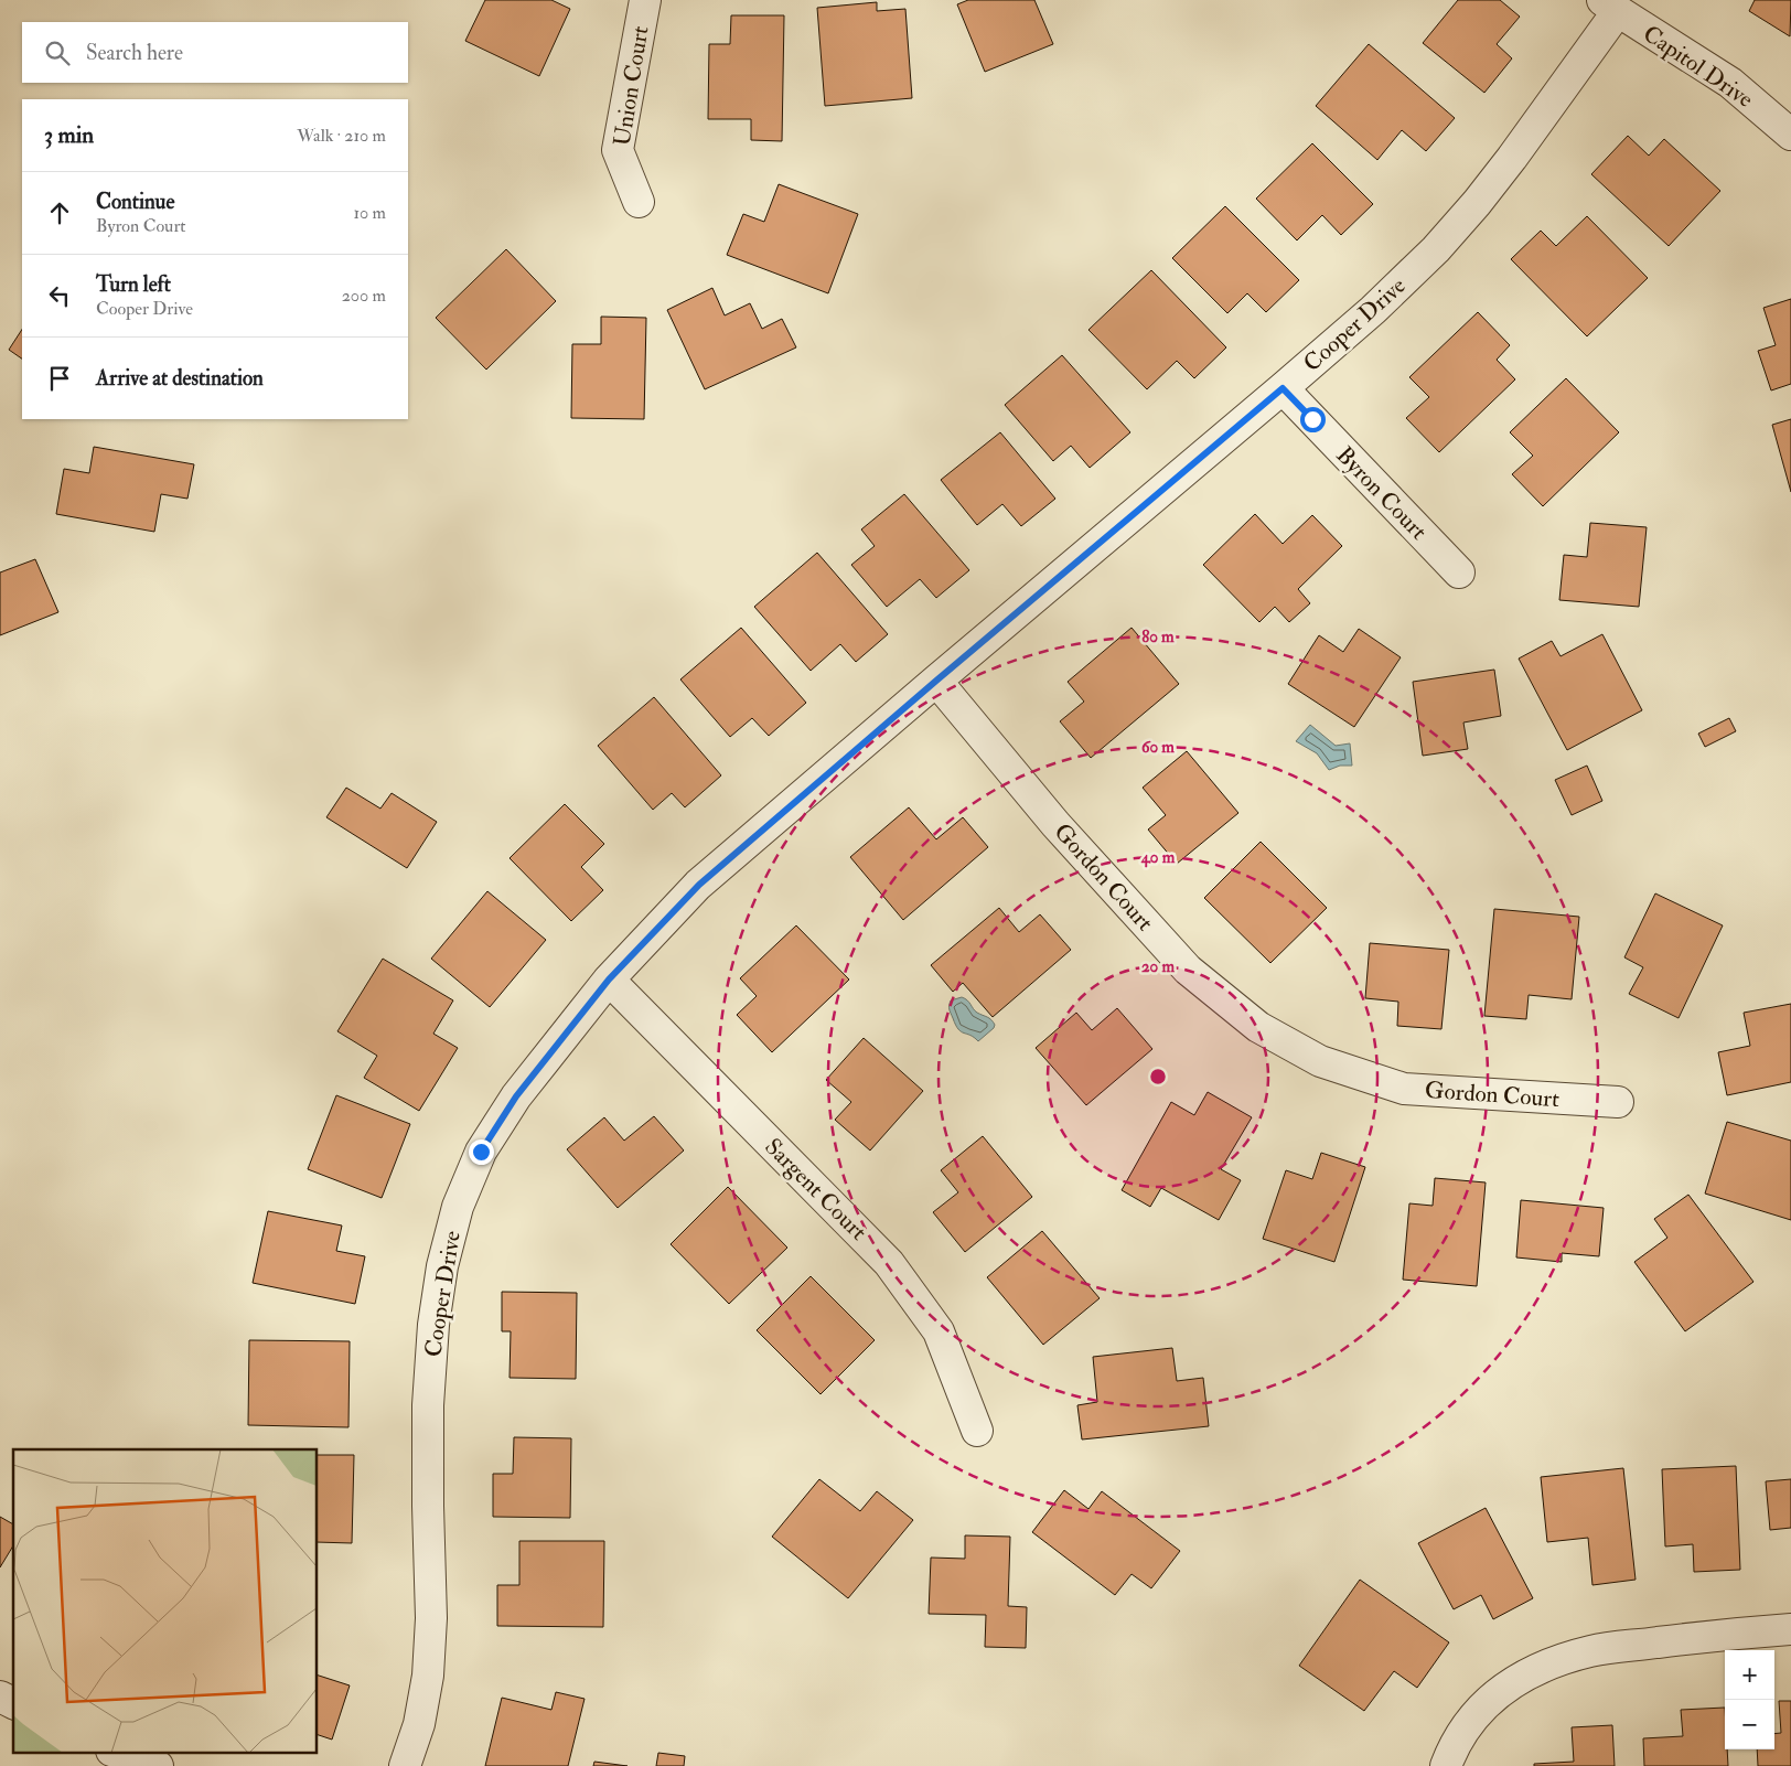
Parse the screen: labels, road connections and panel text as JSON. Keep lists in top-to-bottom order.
{
  "streets": {
    "street": [
      "Capitol Drive",
      "Union Court",
      "Cooper Drive",
      "Byron Court",
      "Gordon Court",
      "Sargent Court"
    ]
  },
  "crossings": [
    ["Capitol Drive", "Cooper Drive"],
    ["Cooper Drive", "Byron Court"],
    ["Cooper Drive", "Gordon Court"],
    ["Cooper Drive", "Sargent Court"]
  ],
  "page": {
    "search": "Search here",
    "heading": ["3 min", "Walk · 210 m"],
    "list": [
      ["Continue", "Byron Court", "10 m"],
      ["Turn left", "Cooper Drive", "200 m"],
      "Arrive at destination"
    ],
    "map_buttons": ["+", "−"]
  },
  "rings": [
    "80 m",
    "60 m",
    "40 m",
    "20 m"
  ]
}
